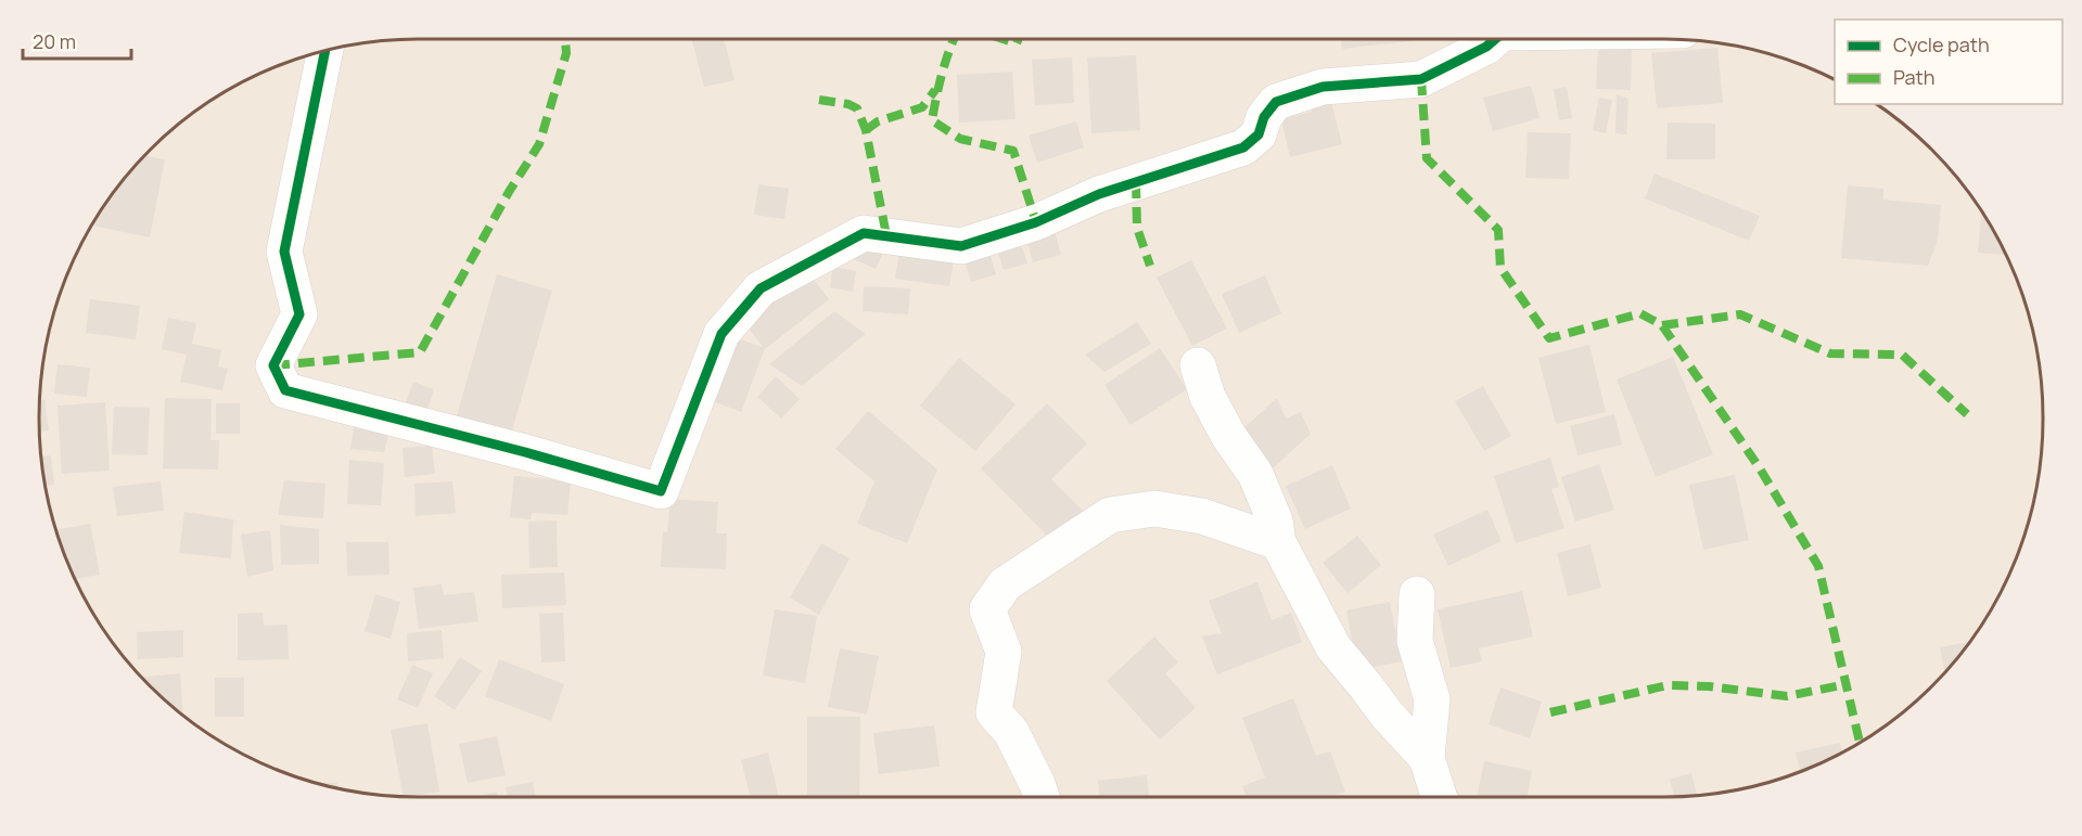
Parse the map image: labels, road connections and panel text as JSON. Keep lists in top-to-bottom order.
{
  "legend": ["Cycle path", "Path"],
  "scale_bar": "20 m"
}
